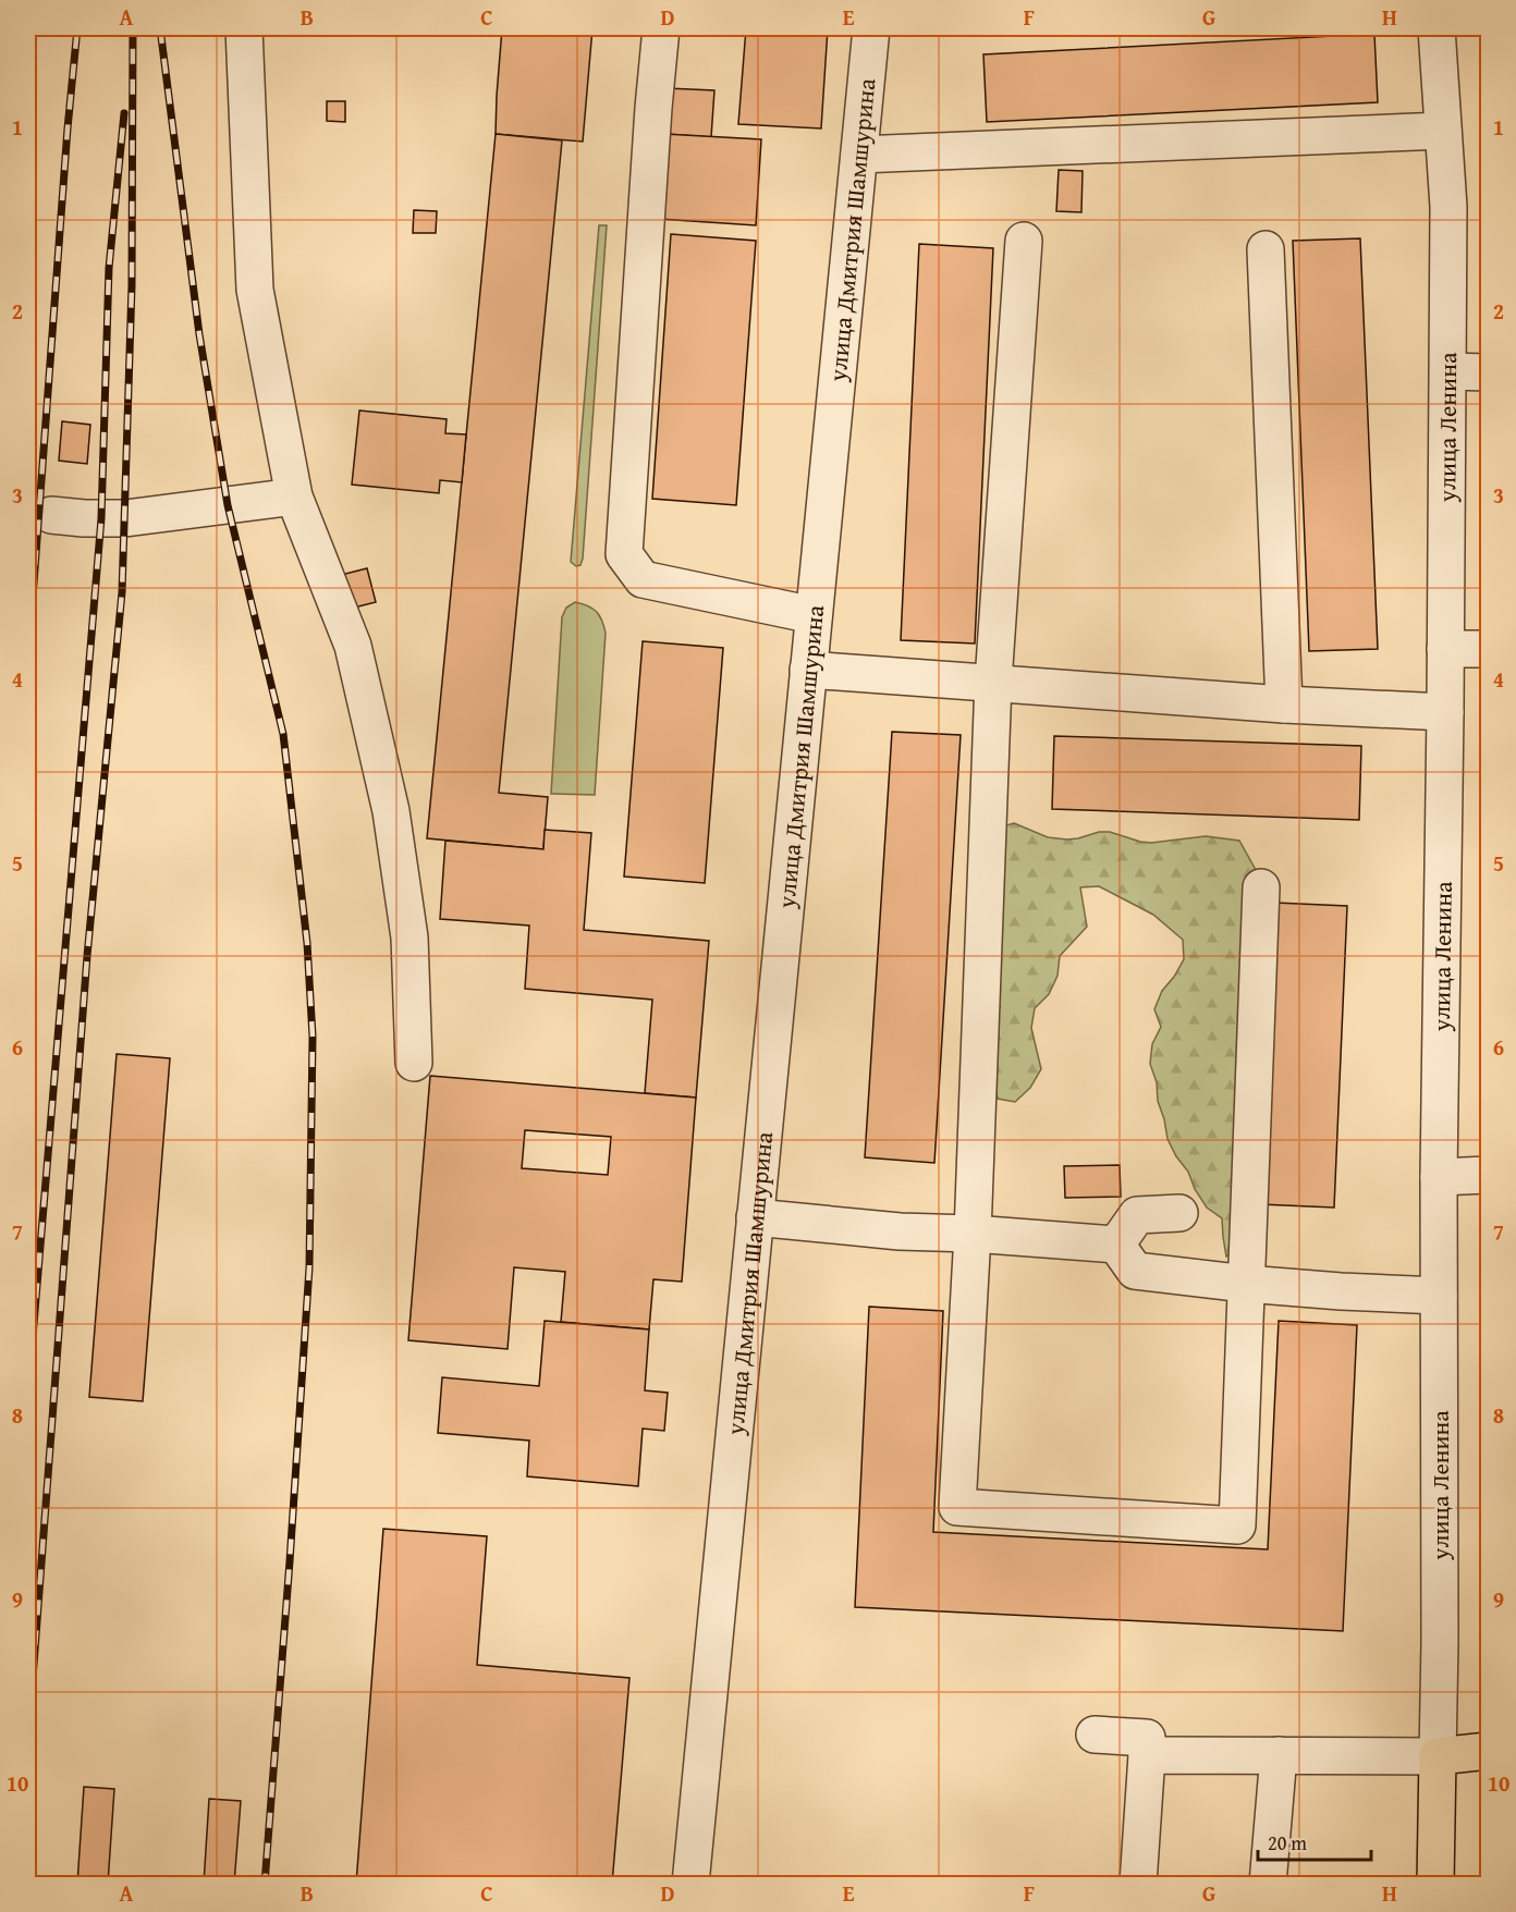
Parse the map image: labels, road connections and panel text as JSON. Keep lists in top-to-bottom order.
{
  "streets": {
    "main road": ["улица Ленина"],
    "street": ["улица Дмитрия Шамшурина"]
  },
  "scale_bar": "20 m",
  "grid": {
    "columns": [
      "A",
      "B",
      "C",
      "D",
      "E",
      "F",
      "G",
      "H"
    ],
    "rows": [
      "1",
      "2",
      "3",
      "4",
      "5",
      "6",
      "7",
      "8",
      "9",
      "10"
    ]
  }
}
